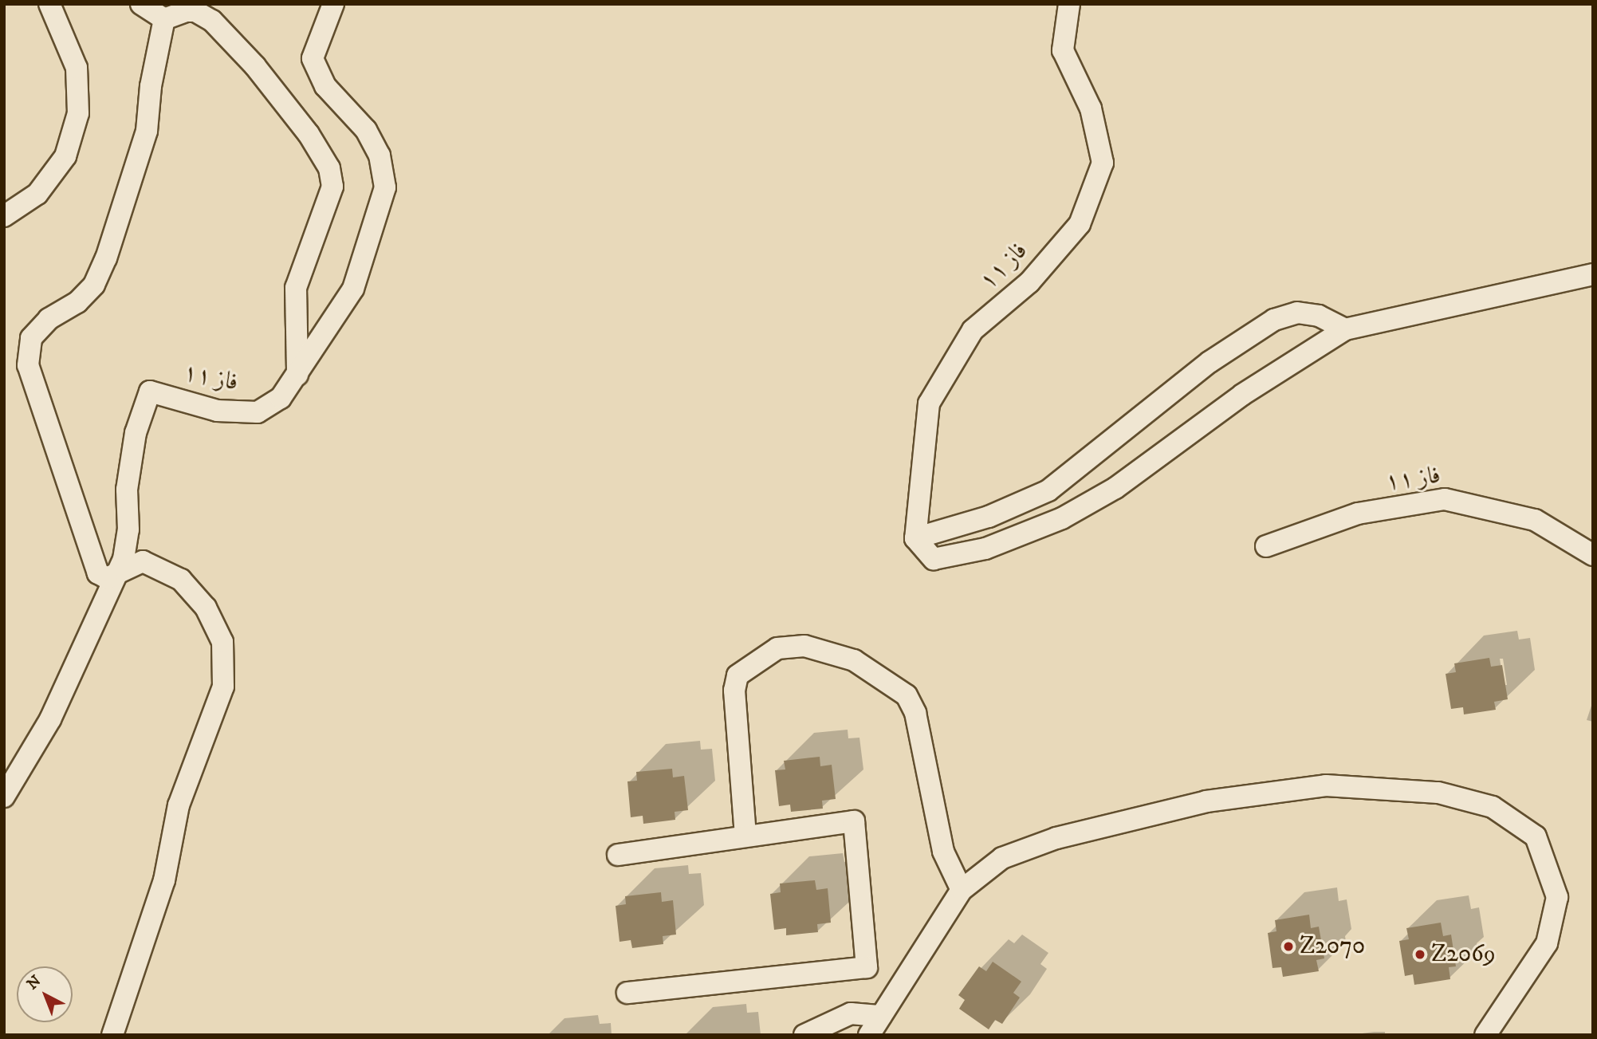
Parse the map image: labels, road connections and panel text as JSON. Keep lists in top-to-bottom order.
{
  "streets": {
    "street": ["فاز ۱۱"]
  },
  "places": ["Z2070", "Z2069"],
  "north": "top left"
}
